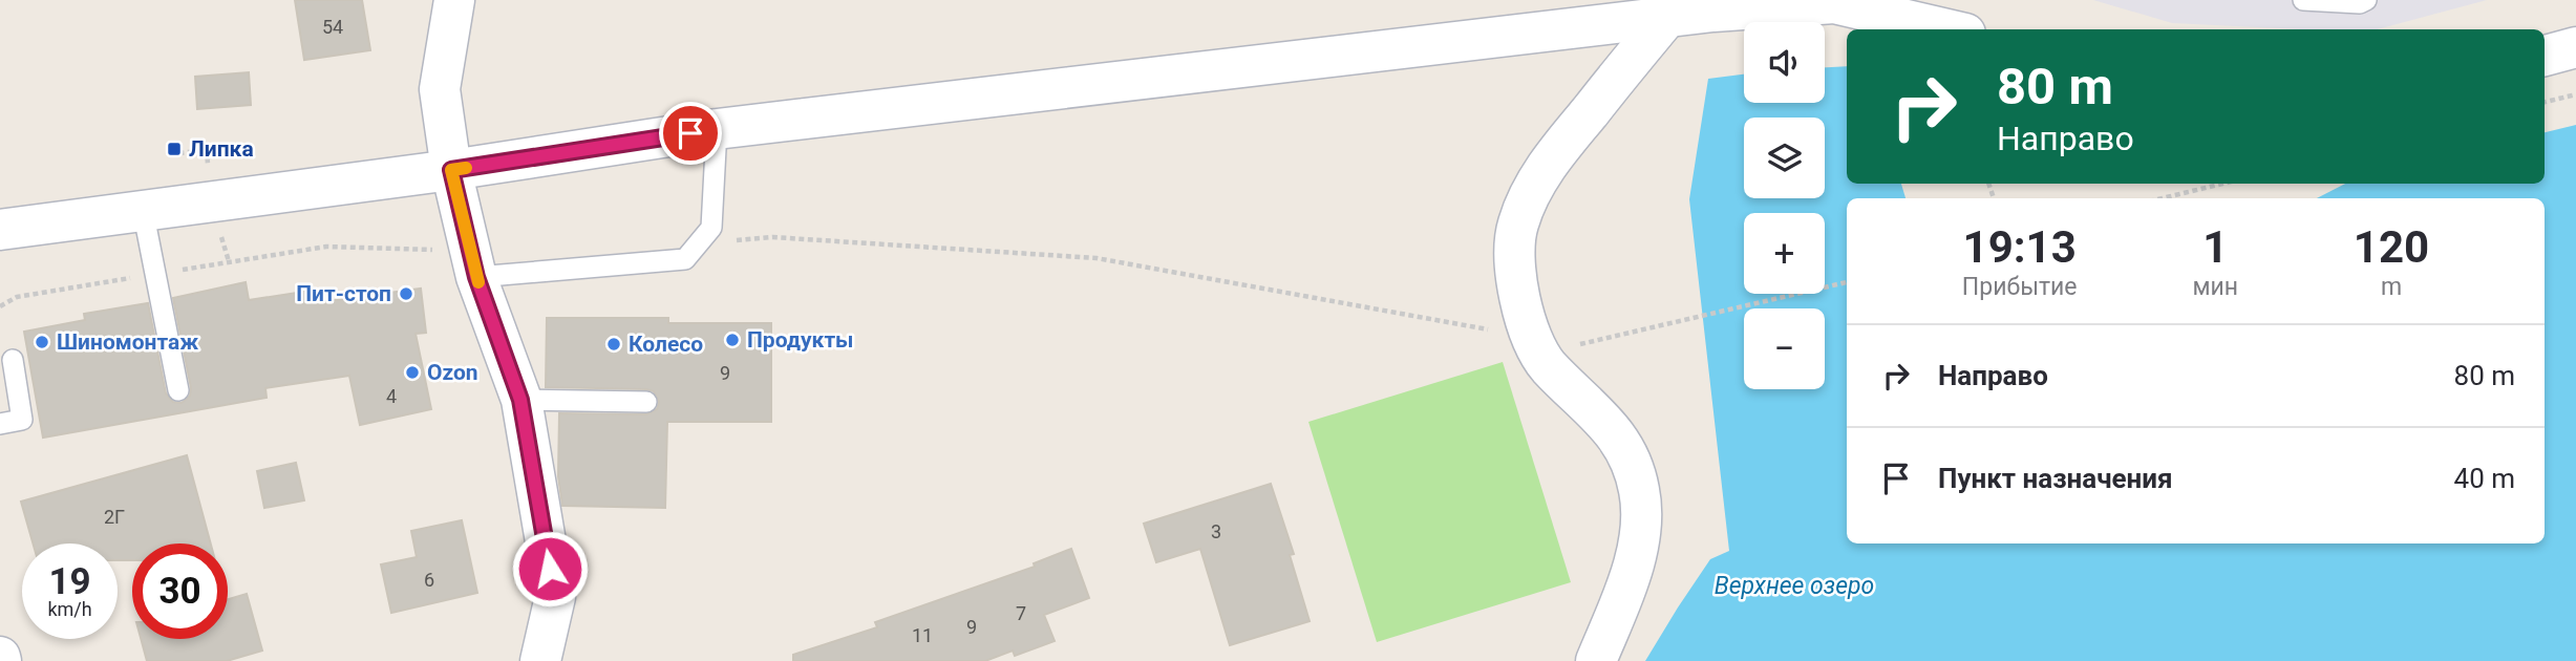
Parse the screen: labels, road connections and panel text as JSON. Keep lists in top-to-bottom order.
{
  "water": ["Верхнее озеро"],
  "places": {
    "transit": ["Липка"],
    "other": [
      "Пит-стоп",
      "Продукты",
      "Шиномонтаж",
      "Колесо",
      "Ozon"
    ]
  },
  "house_numbers": [
    "54",
    "9",
    "4",
    "2Г",
    "3",
    "6",
    "7",
    "9",
    "11"
  ],
  "page": {
    "map_buttons": ["+", "−"],
    "turn": ["80 m", "Направо"],
    "eta": [
      "19:13",
      "Прибытие",
      "1",
      "мин",
      "120",
      "m"
    ],
    "list": [
      {
        "name": "Направо",
        "value": "80 m"
      },
      {
        "name": "Пункт назначения",
        "value": "40 m"
      }
    ],
    "speed": "19 km/h",
    "limit": "30"
  }
}
